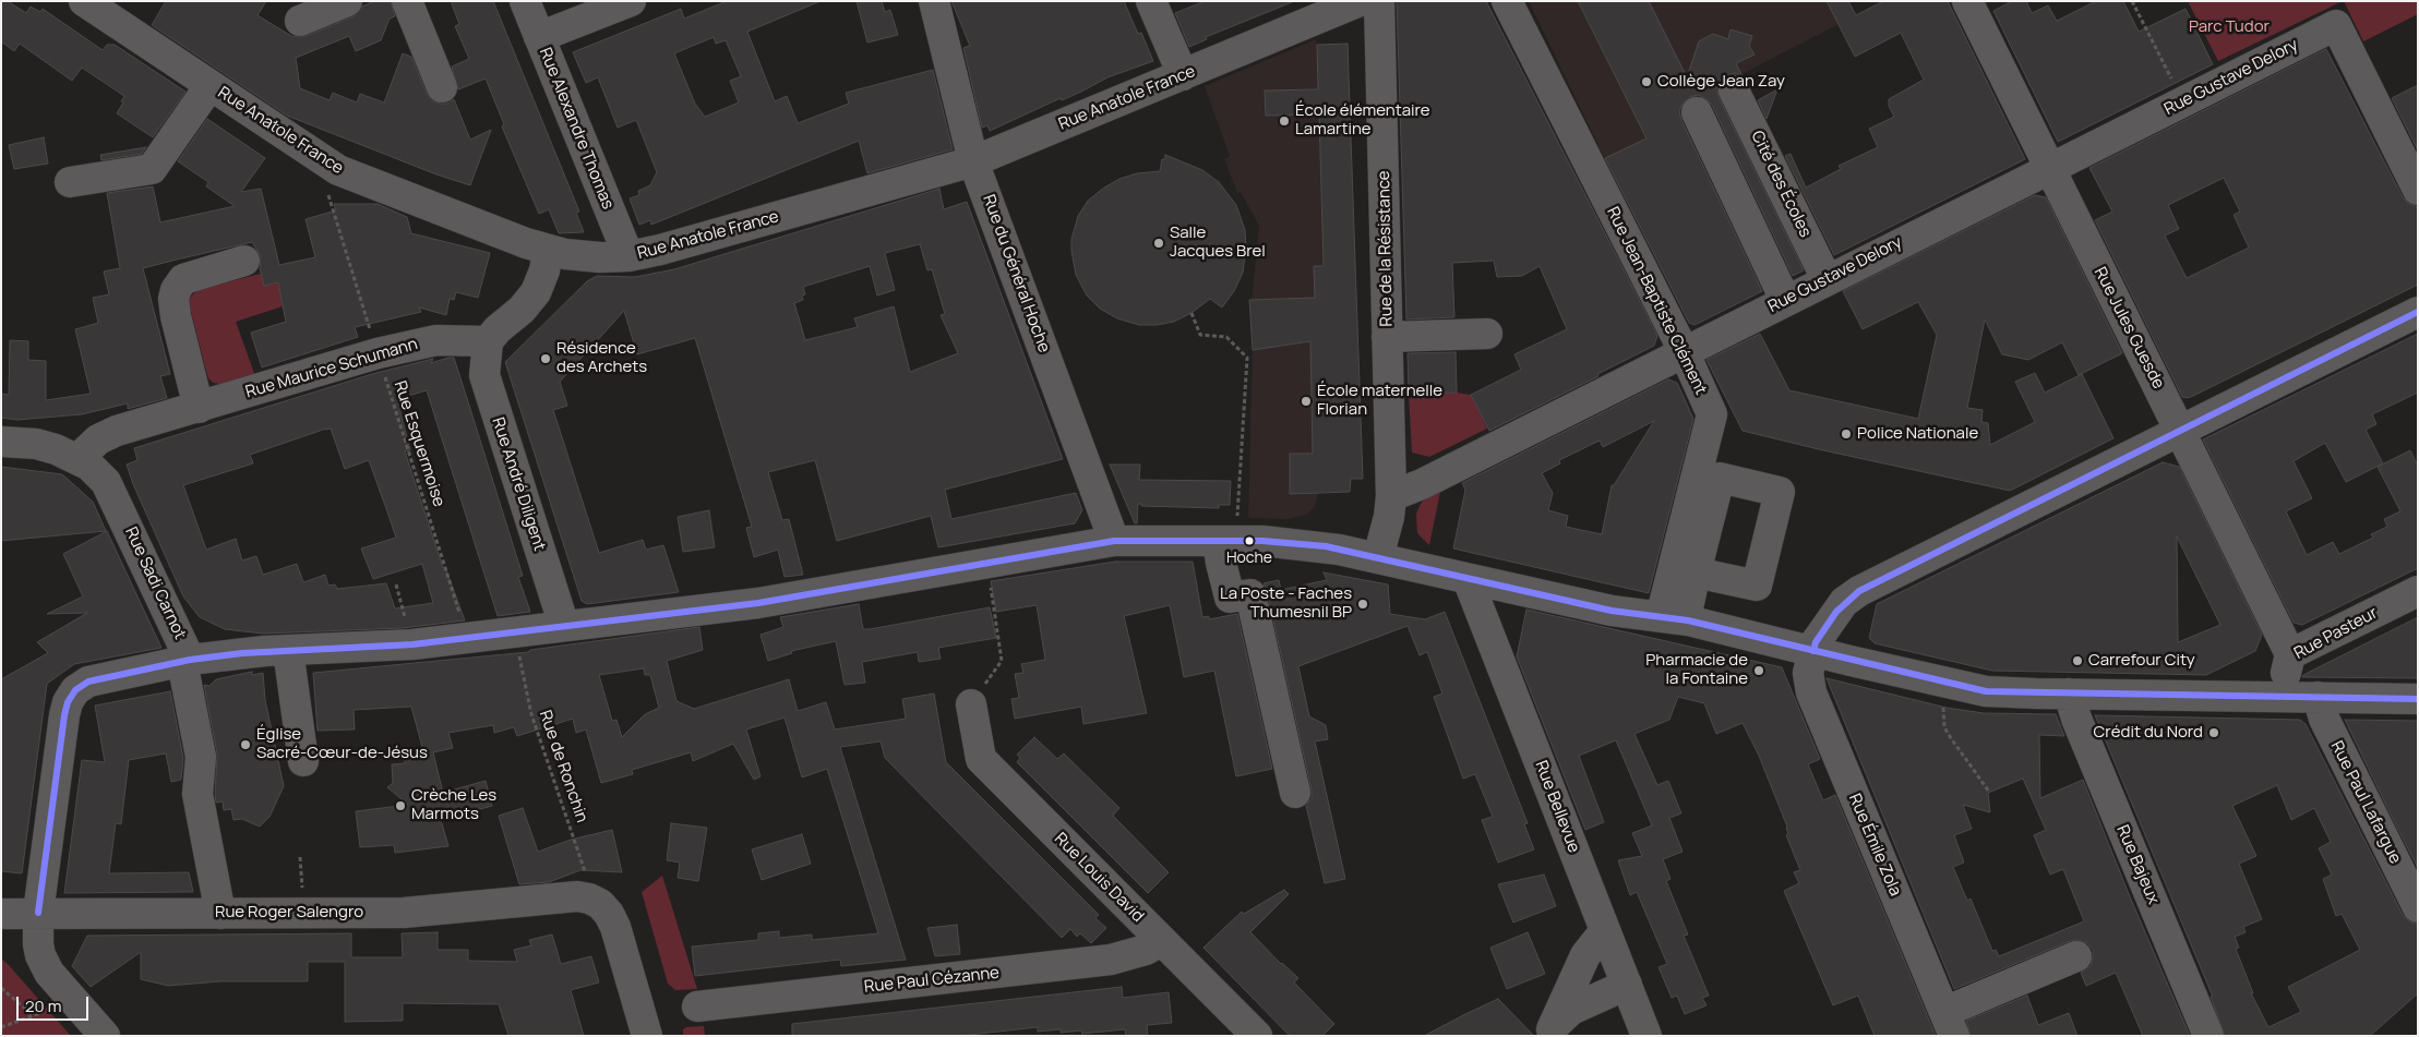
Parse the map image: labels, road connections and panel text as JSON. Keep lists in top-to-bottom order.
{
  "streets": {
    "street": [
      "Rue Gustave Delory",
      "Rue Anatole France",
      "Rue Alexandre Thomas",
      "Cité des Écoles",
      "Rue de la Résistance",
      "Rue du Général Hoche",
      "Rue Jean-Baptiste Clément",
      "Rue Jules Guesde",
      "Rue Maurice Schumann",
      "Rue André Diligent",
      "Rue Sadi Carnot",
      "Rue Pasteur",
      "Rue Paul Lafargue",
      "Rue Bellevue",
      "Rue Émile Zola",
      "Rue Bajeux",
      "Rue Louis David",
      "Rue Roger Salengro",
      "Rue Paul Cézanne"
    ],
    "path": ["Rue Esquermoise", "Rue de Ronchin"]
  },
  "crossings": [
    ["Rue Gustave Delory", "Cité des Écoles"],
    ["Rue Gustave Delory", "Rue de la Résistance"],
    ["Rue Gustave Delory", "Rue Jean-Baptiste Clément"],
    ["Rue Gustave Delory", "Rue Jules Guesde"],
    ["Rue Anatole France", "Rue Alexandre Thomas"],
    ["Rue Anatole France", "Rue du Général Hoche"],
    ["Rue Anatole France", "Rue Esquermoise"],
    ["Rue du Général Hoche", "Rue Sadi Carnot"],
    ["Rue Jean-Baptiste Clément", "Rue Sadi Carnot"],
    ["Rue Jules Guesde", "Rue Pasteur"],
    ["Rue Jules Guesde", "Rue Émile Zola"],
    ["Rue Maurice Schumann", "Rue Esquermoise"],
    ["Rue Maurice Schumann", "Rue André Diligent"],
    ["Rue Maurice Schumann", "Rue Sadi Carnot"],
    ["Rue Esquermoise", "Rue Sadi Carnot"],
    ["Rue André Diligent", "Rue Sadi Carnot"],
    ["Rue Sadi Carnot", "Rue Pasteur"],
    ["Rue Sadi Carnot", "Rue de Ronchin"],
    ["Rue Sadi Carnot", "Rue Paul Lafargue"],
    ["Rue Sadi Carnot", "Rue Bellevue"],
    ["Rue Sadi Carnot", "Rue Émile Zola"],
    ["Rue Sadi Carnot", "Rue Bajeux"],
    ["Rue de Ronchin", "Rue Roger Salengro"],
    ["Rue Louis David", "Rue Paul Cézanne"]
  ],
  "parks": ["Parc Tudor"],
  "places": [
    "Collège Jean Zay",
    "École élémentaire Lamartine",
    "Salle Jacques Brel",
    "Résidence des Archets",
    "École maternelle Florian",
    "Police Nationale",
    "Hoche",
    "La Poste - Faches Thumesnil BP",
    "Carrefour City",
    "Pharmacie de la Fontaine",
    "Crédit du Nord",
    "Église Sacré-Cœur-de-Jésus",
    "Crèche Les Marmots"
  ],
  "scale_bar": "20 m"
}
